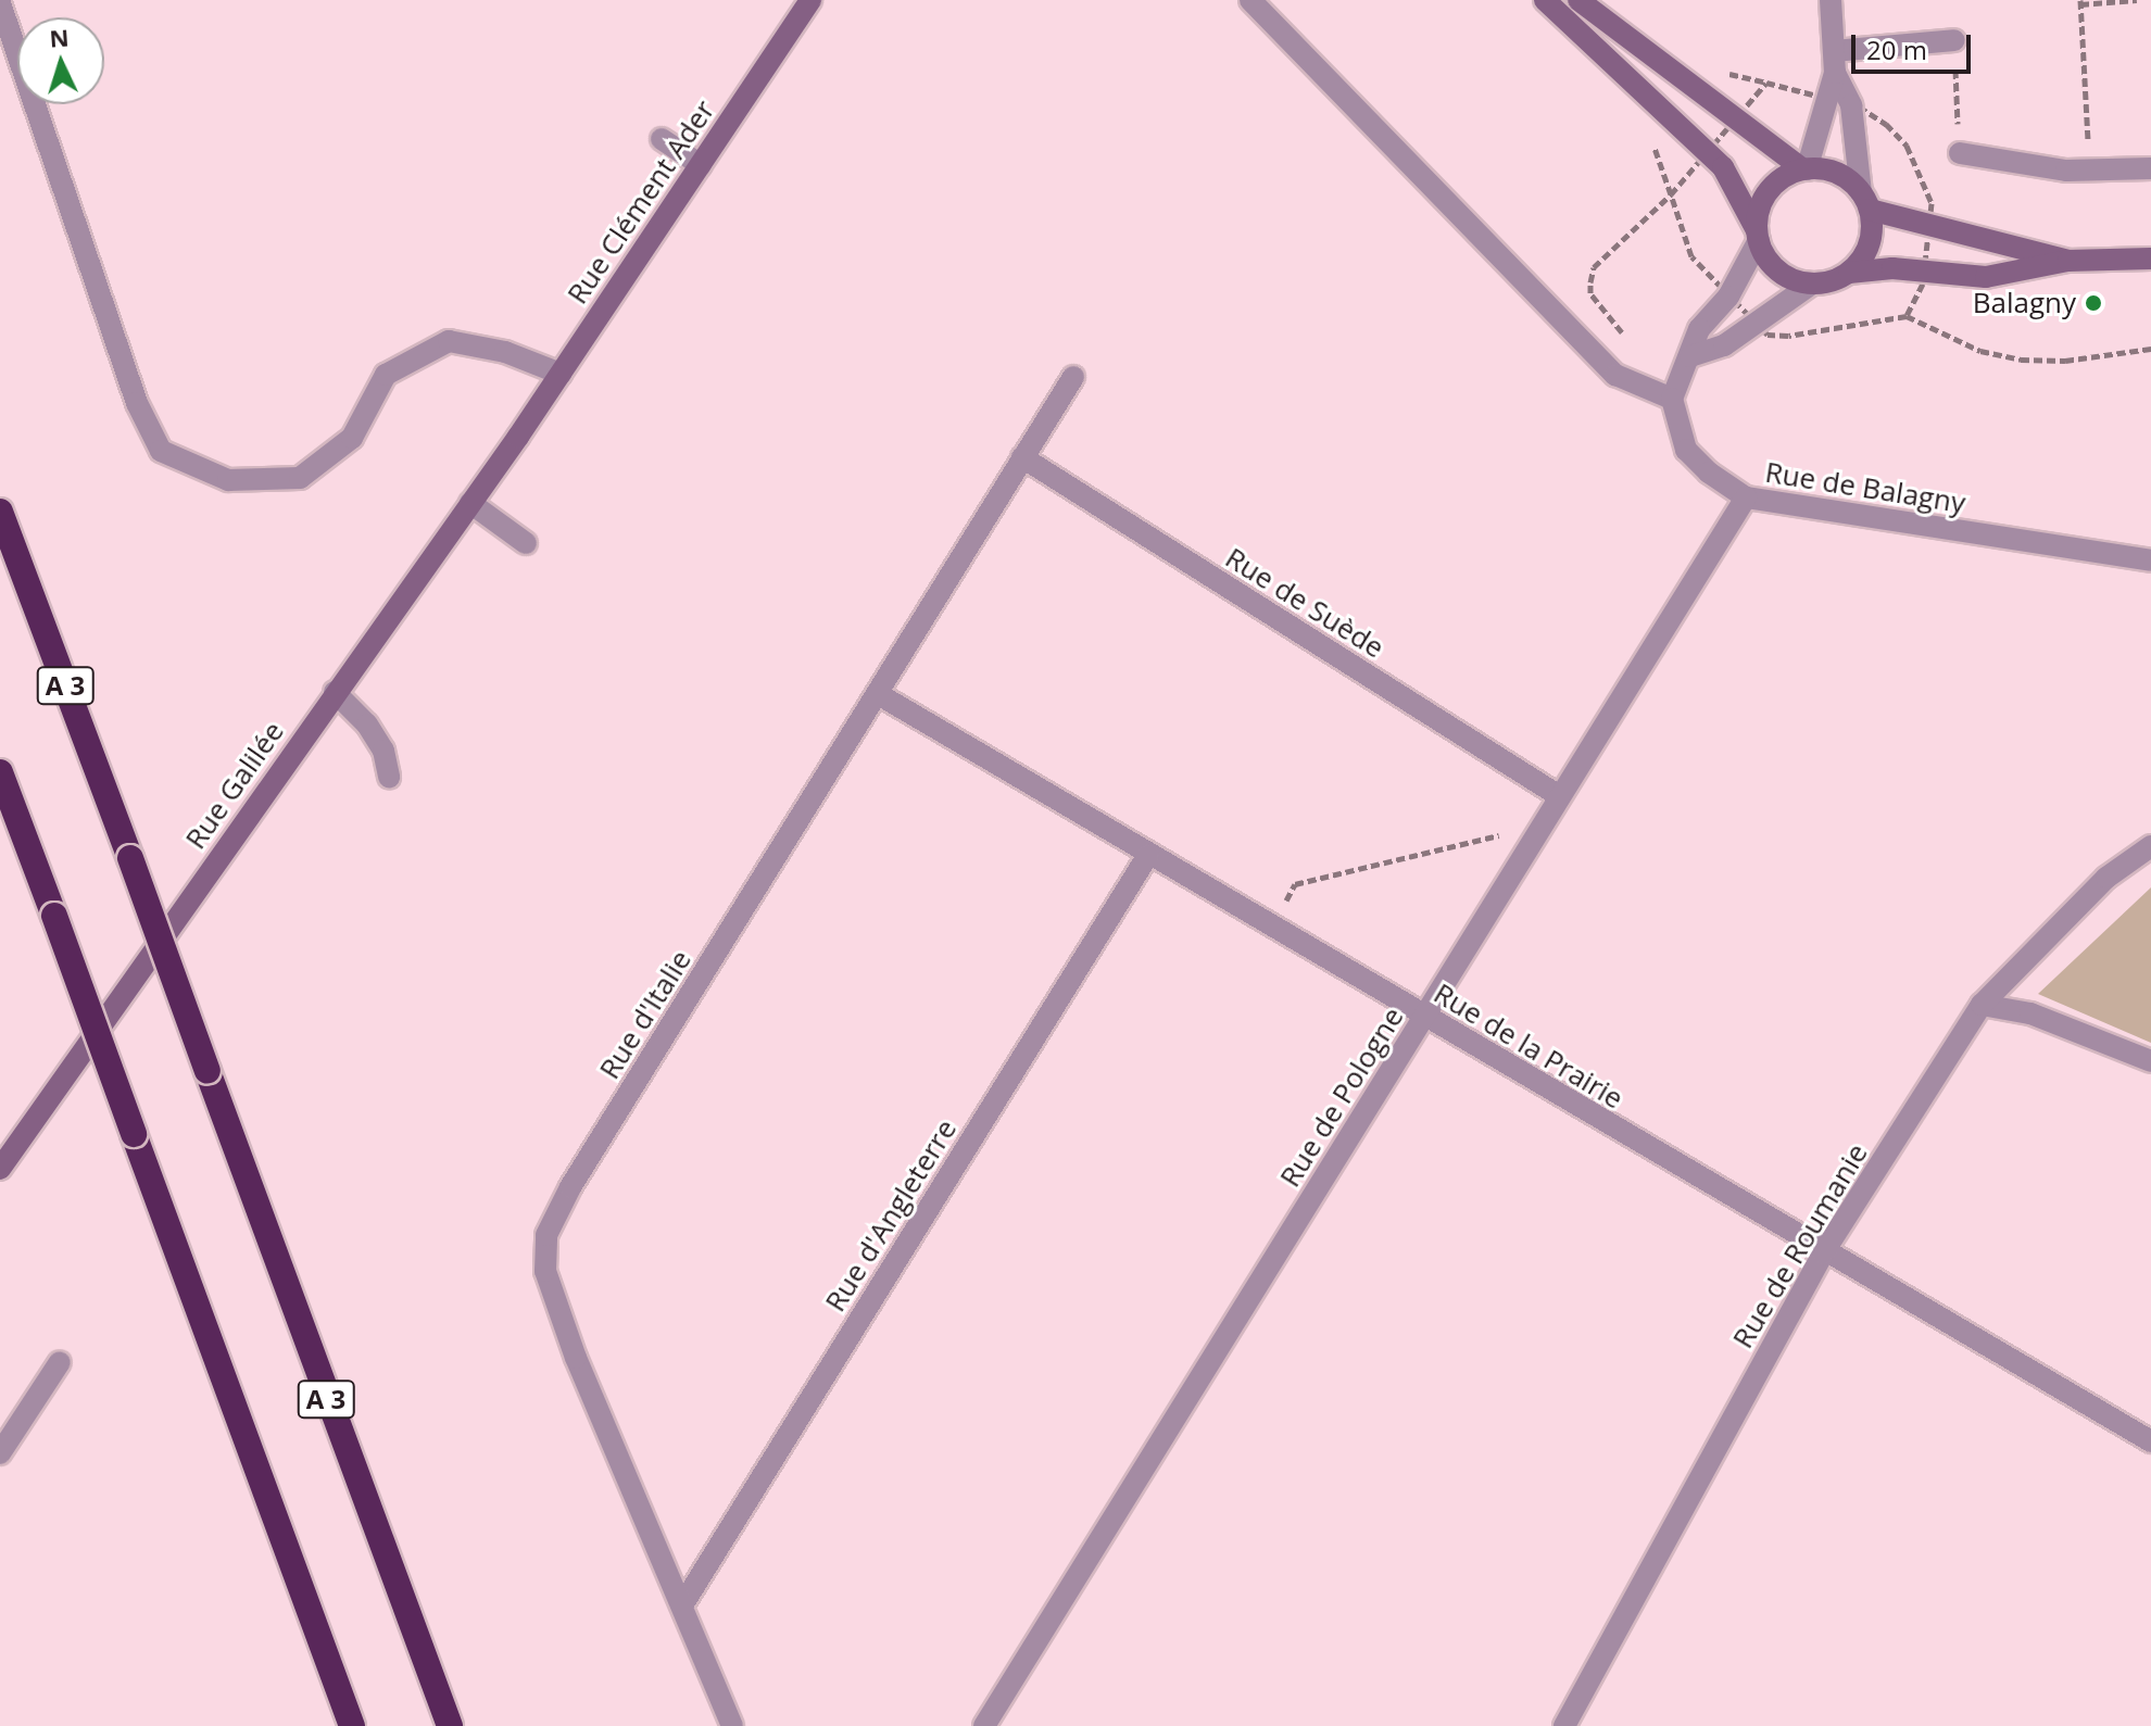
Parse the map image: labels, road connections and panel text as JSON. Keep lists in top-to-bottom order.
{
  "streets": {
    "highway": ["A 3"],
    "street": [
      "Rue Clément Ader",
      "Rue de Balagny",
      "Rue de Suède",
      "Rue Galilée",
      "Rue d'Italie",
      "Rue de la Prairie",
      "Rue de Pologne",
      "Rue d'Angleterre",
      "Rue de Roumanie"
    ]
  },
  "crossings": [
    ["Rue Clément Ader", "Rue Galilée"],
    ["Rue de Balagny", "Rue de Pologne"],
    ["Rue de Suède", "Rue d'Italie"],
    ["Rue de Suède", "Rue de Pologne"],
    ["Rue d'Italie", "Rue de la Prairie"],
    ["Rue d'Italie", "Rue d'Angleterre"],
    ["Rue de la Prairie", "Rue de Pologne"],
    ["Rue de la Prairie", "Rue d'Angleterre"],
    ["Rue de la Prairie", "Rue de Roumanie"]
  ],
  "places": ["Balagny"],
  "scale_bar": "20 m",
  "north": "top"
}
